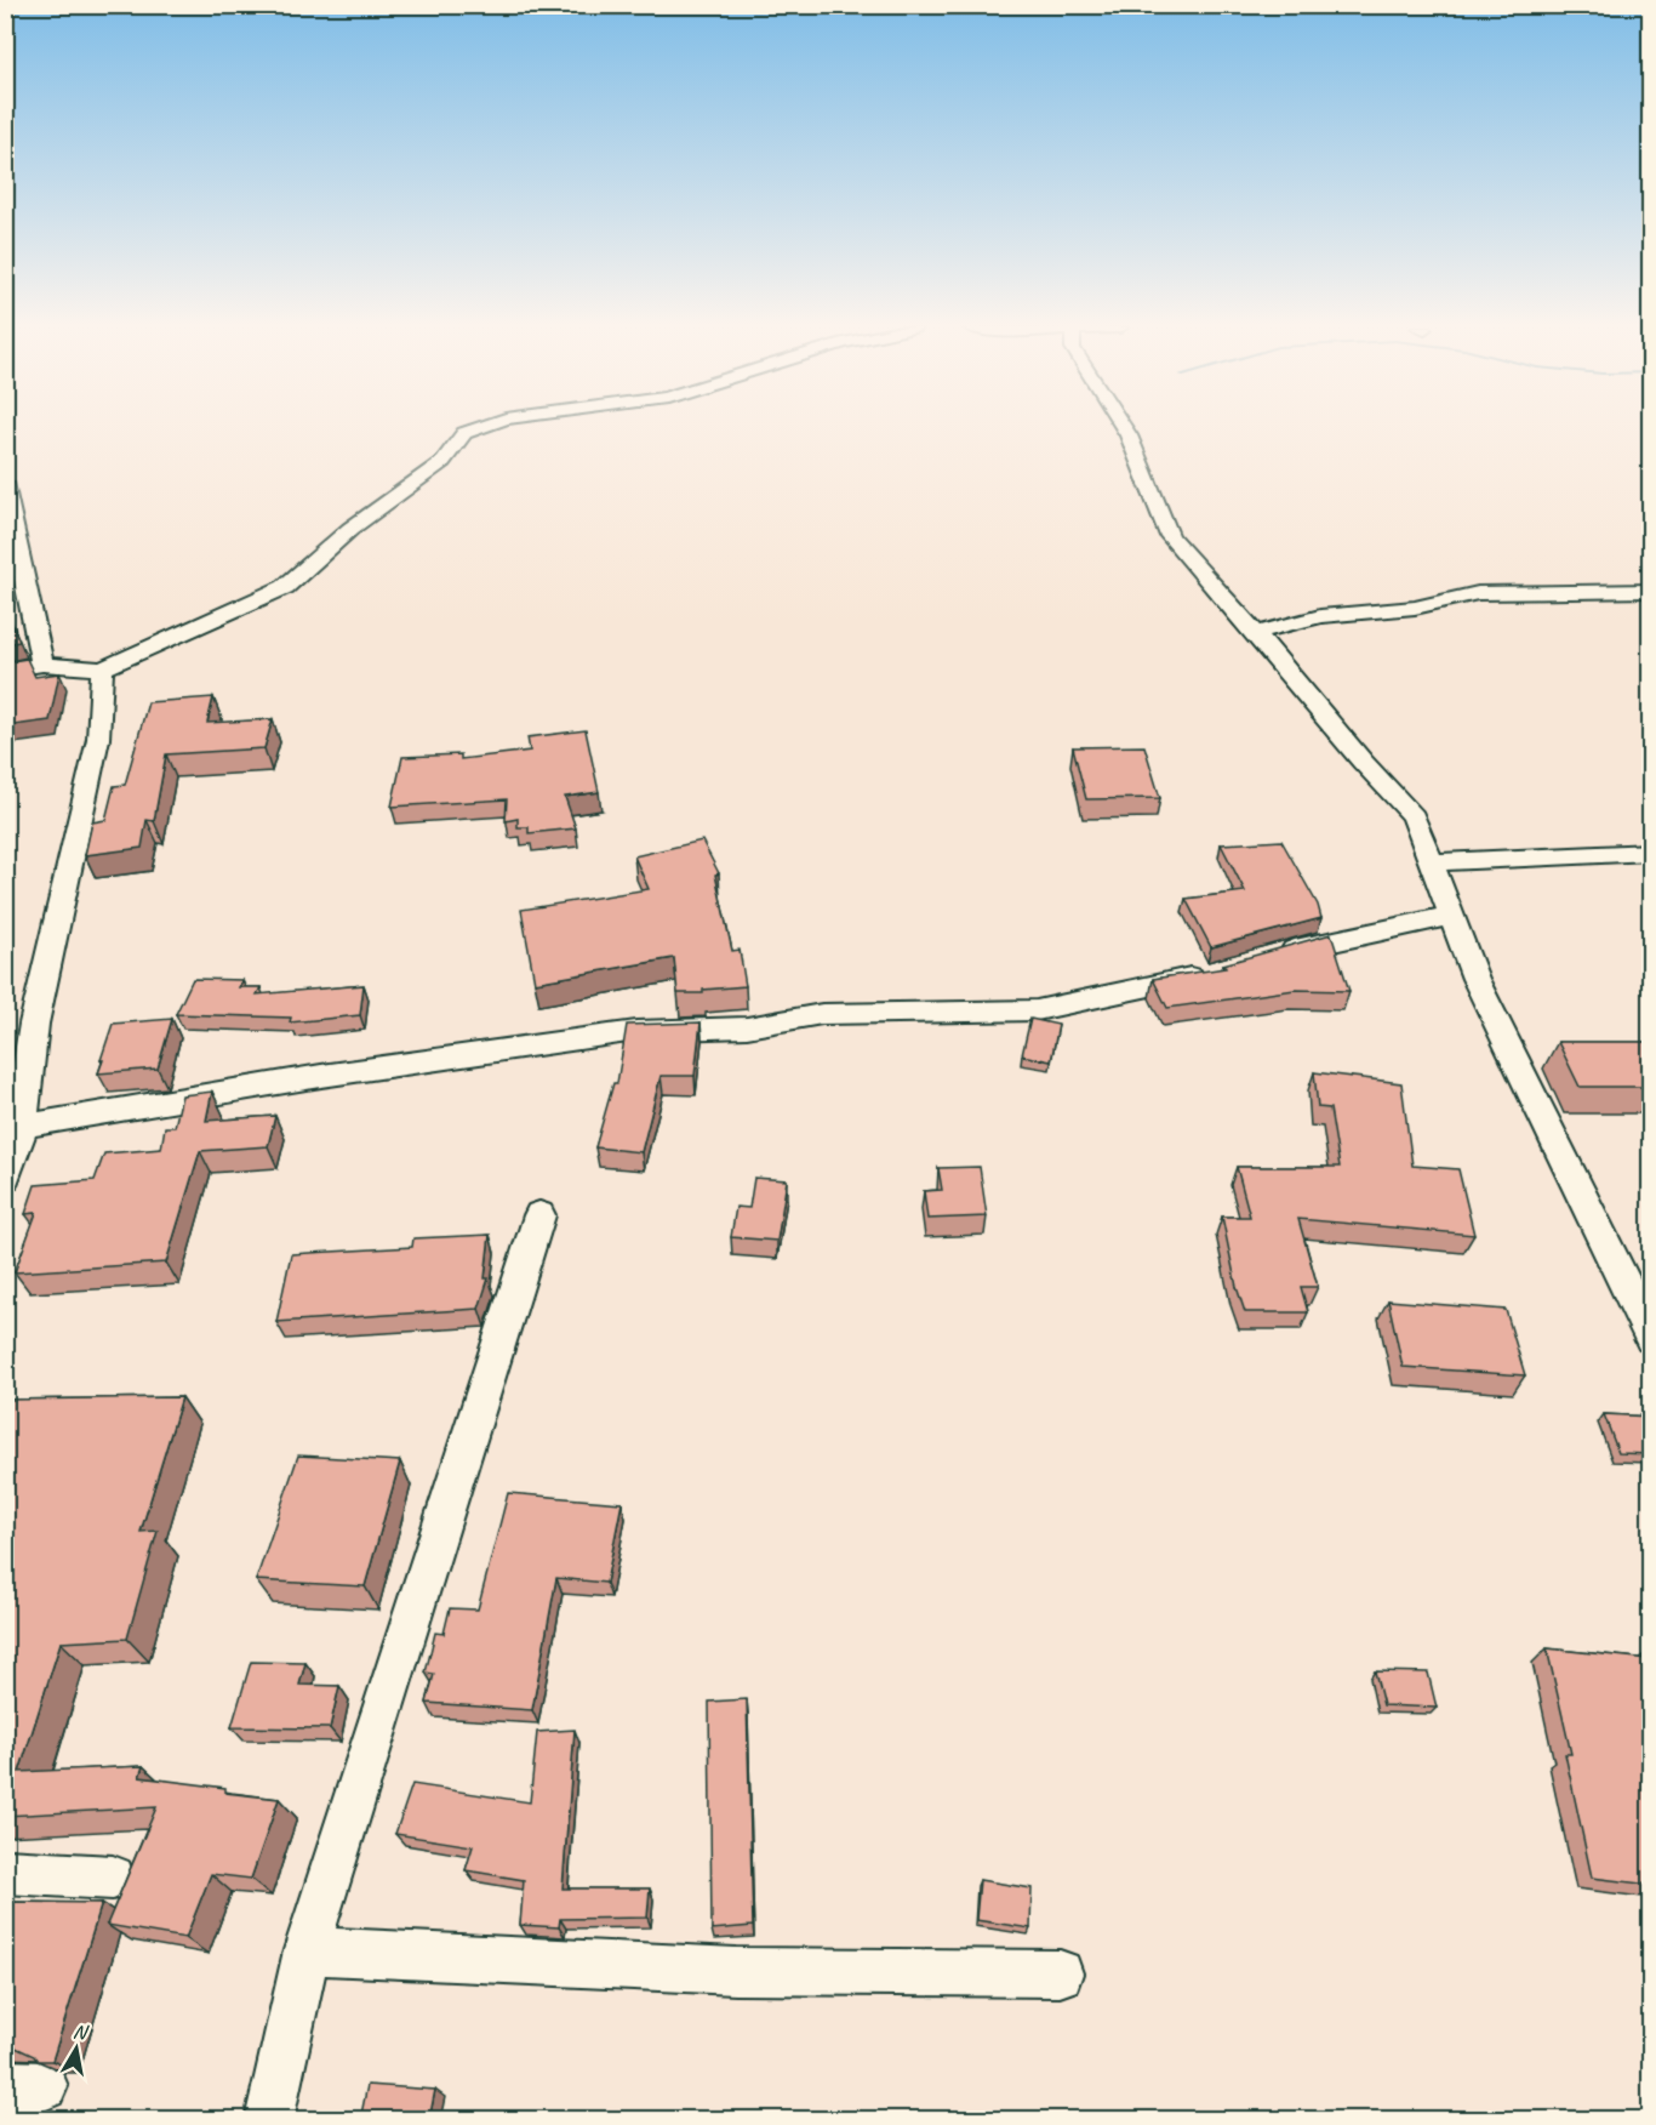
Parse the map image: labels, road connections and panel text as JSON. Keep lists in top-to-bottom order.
{
  "north": "top"
}
